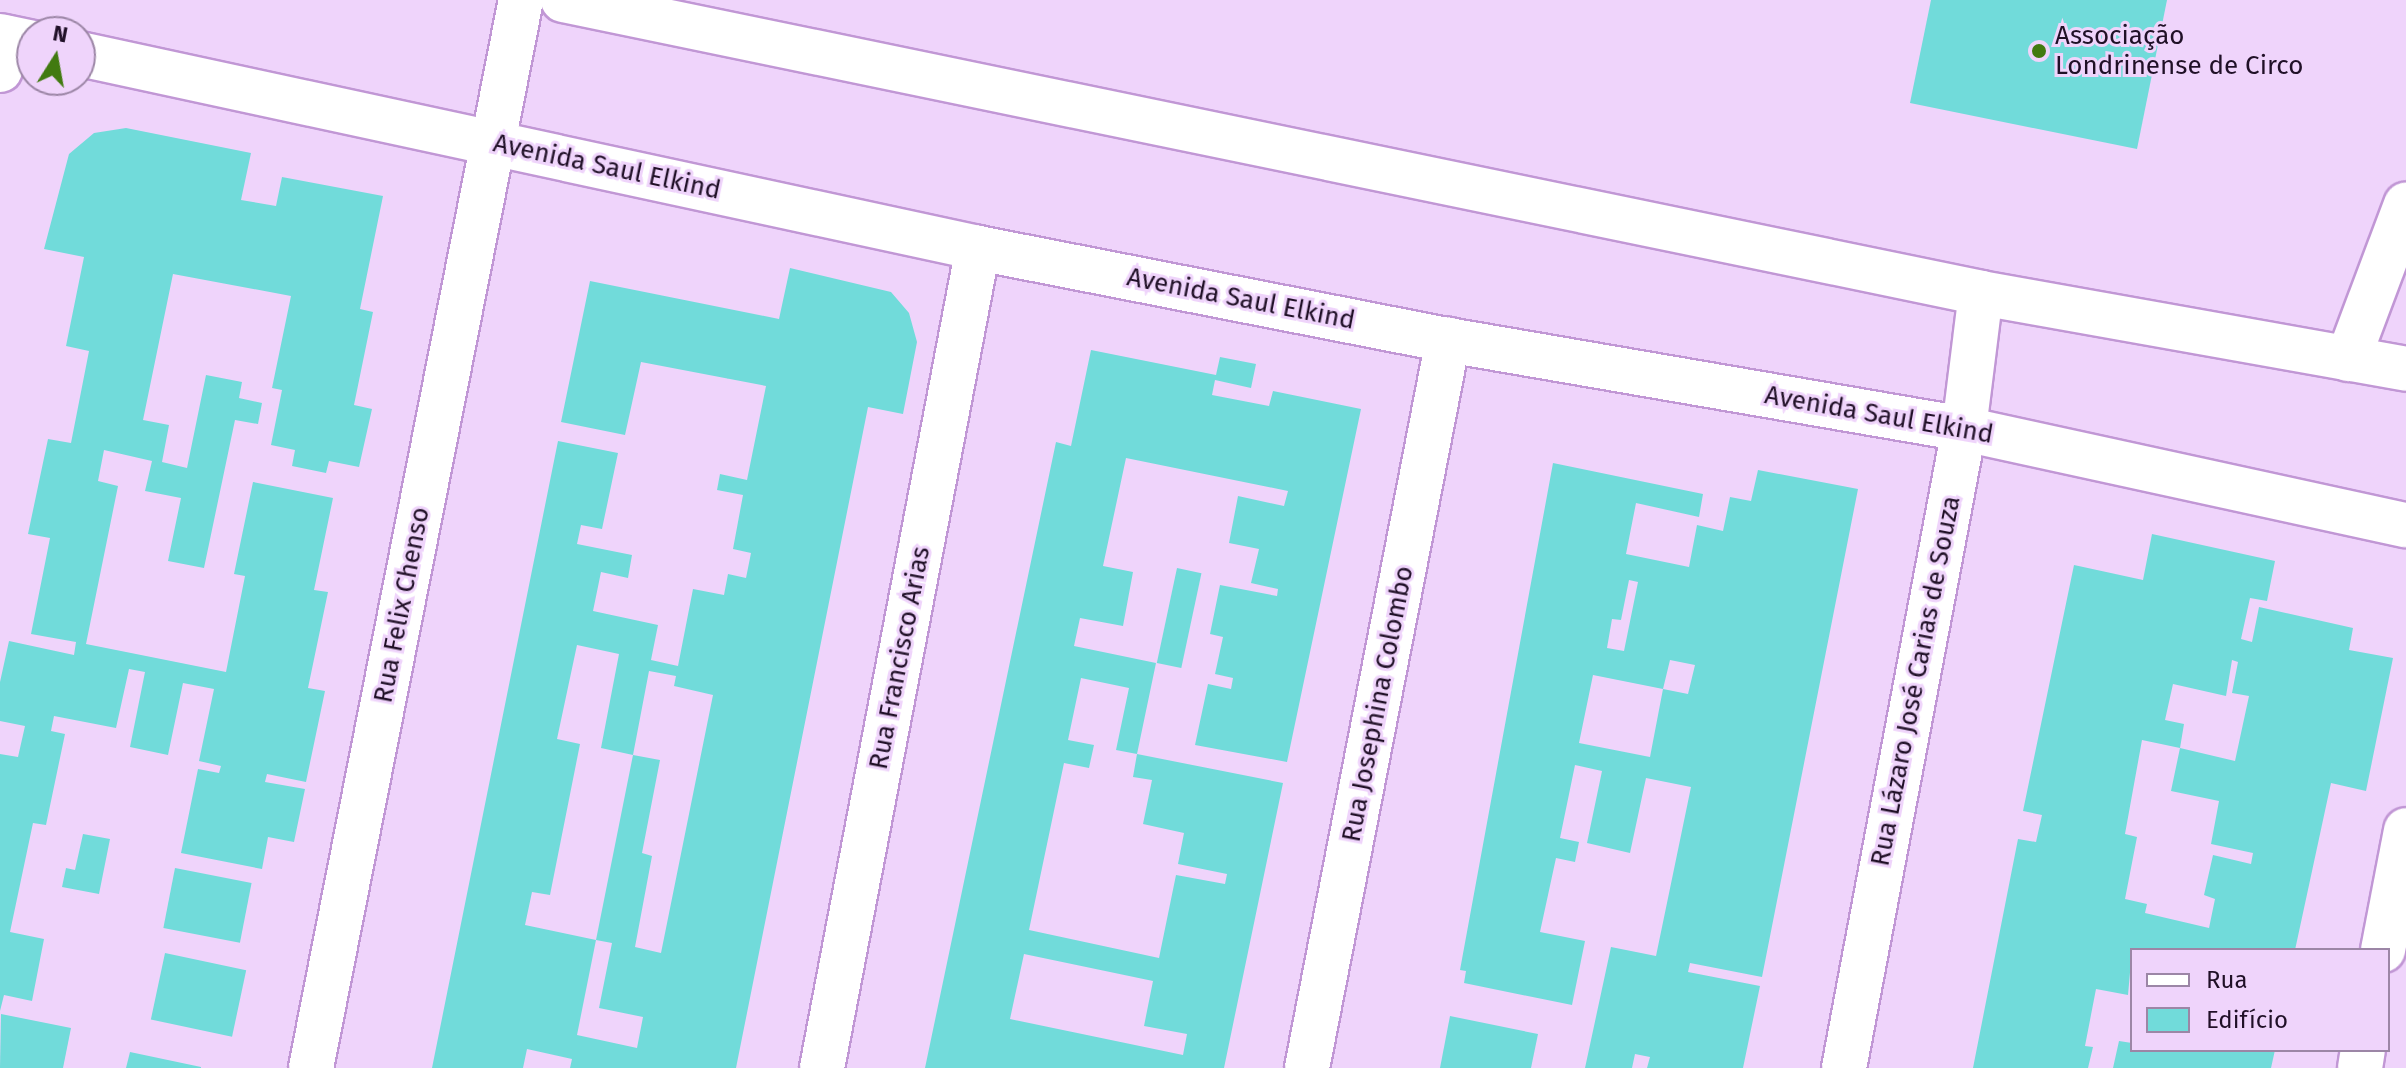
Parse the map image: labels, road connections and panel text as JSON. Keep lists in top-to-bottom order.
{
  "streets": {
    "main road": [
      "Avenida Saul Elkind",
      "Rua Felix Chenso",
      "Rua Francisco Arias",
      "Rua Lázaro José Carias de Souza",
      "Rua Josephina Colombo"
    ]
  },
  "crossings": [
    ["Avenida Saul Elkind", "Rua Felix Chenso"],
    ["Avenida Saul Elkind", "Rua Francisco Arias"],
    ["Avenida Saul Elkind", "Rua Lázaro José Carias de Souza"],
    ["Avenida Saul Elkind", "Rua Josephina Colombo"]
  ],
  "places": ["Associação Londrinense de Circo"],
  "legend": ["Rua", "Edifício"],
  "north": "top"
}
